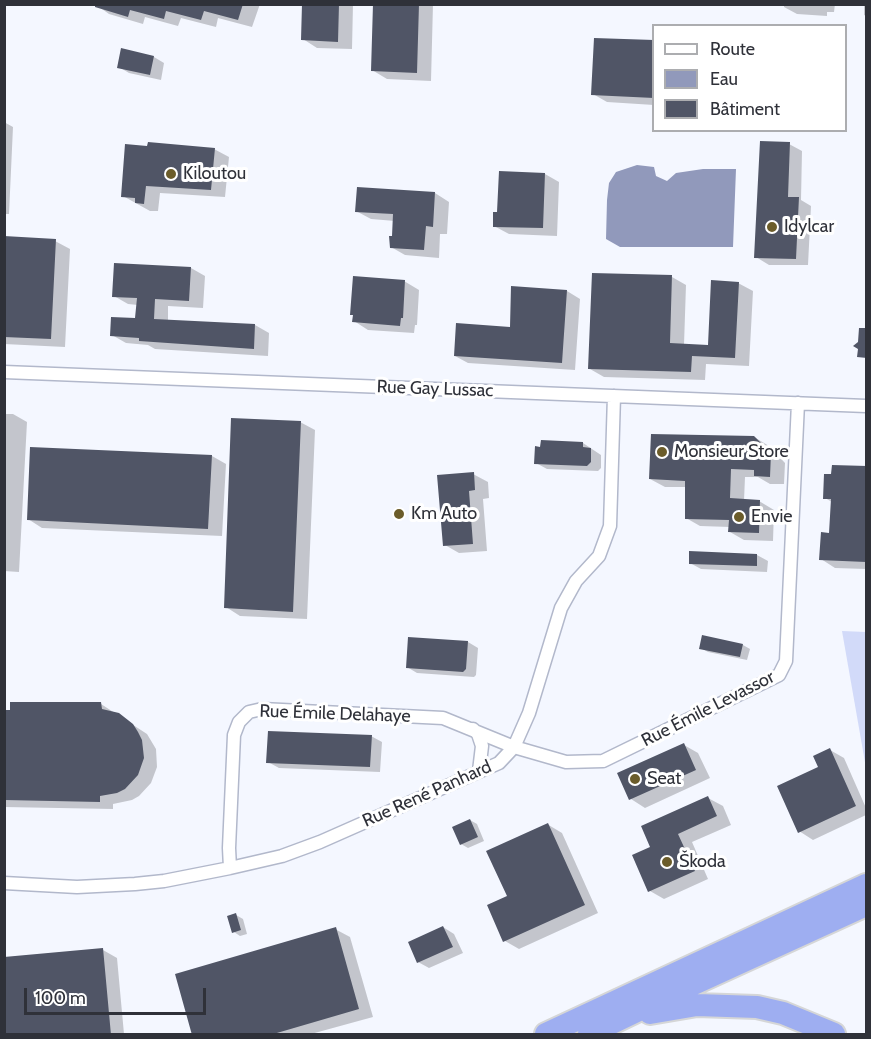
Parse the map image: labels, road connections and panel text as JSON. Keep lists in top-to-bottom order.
{
  "streets": {
    "street": [
      "Rue Gay Lussac",
      "Rue Émile Levassor",
      "Rue Émile Delahaye",
      "Rue René Panhard"
    ]
  },
  "crossings": [
    ["Rue Gay Lussac", "Rue Émile Levassor"],
    ["Rue Gay Lussac", "Rue René Panhard"],
    ["Rue Émile Levassor", "Rue Émile Delahaye"],
    ["Rue Émile Levassor", "Rue René Panhard"],
    ["Rue Émile Delahaye", "Rue René Panhard"]
  ],
  "places": [
    "Kiloutou",
    "Idylcar",
    "Monsieur Store",
    "Km Auto",
    "Envie",
    "Seat",
    "Škoda"
  ],
  "legend": ["Route", "Eau", "Bâtiment"],
  "scale_bar": "100 m"
}
